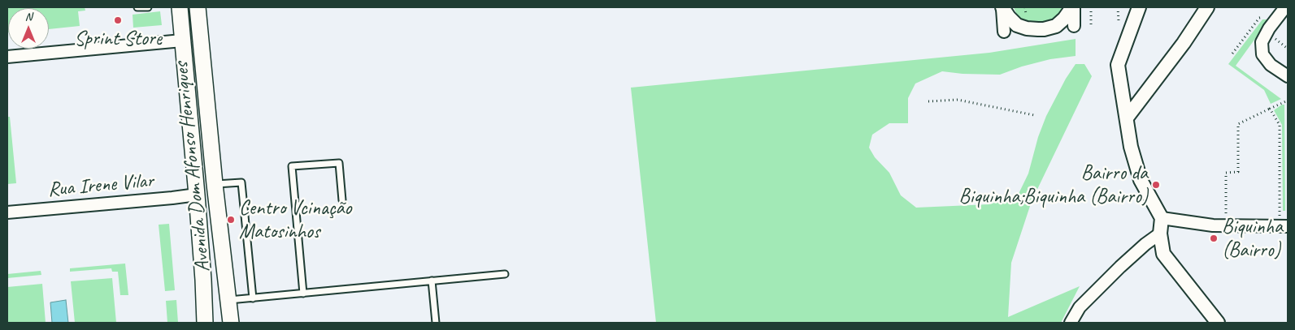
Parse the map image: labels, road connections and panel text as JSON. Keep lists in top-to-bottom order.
{
  "streets": {
    "main road": ["Avenida Dom Afonso Henriques"],
    "street": ["Rua Irene Vilar"]
  },
  "crossings": [
    ["Avenida Dom Afonso Henriques", "Rua Irene Vilar"]
  ],
  "places": [
    "Sprint Store",
    "Bairro da Biquinha;Biquinha (Bairro)",
    "Centro Vcinação Matosinhos",
    "Biquinha (Bairro)"
  ],
  "north": "top"
}
